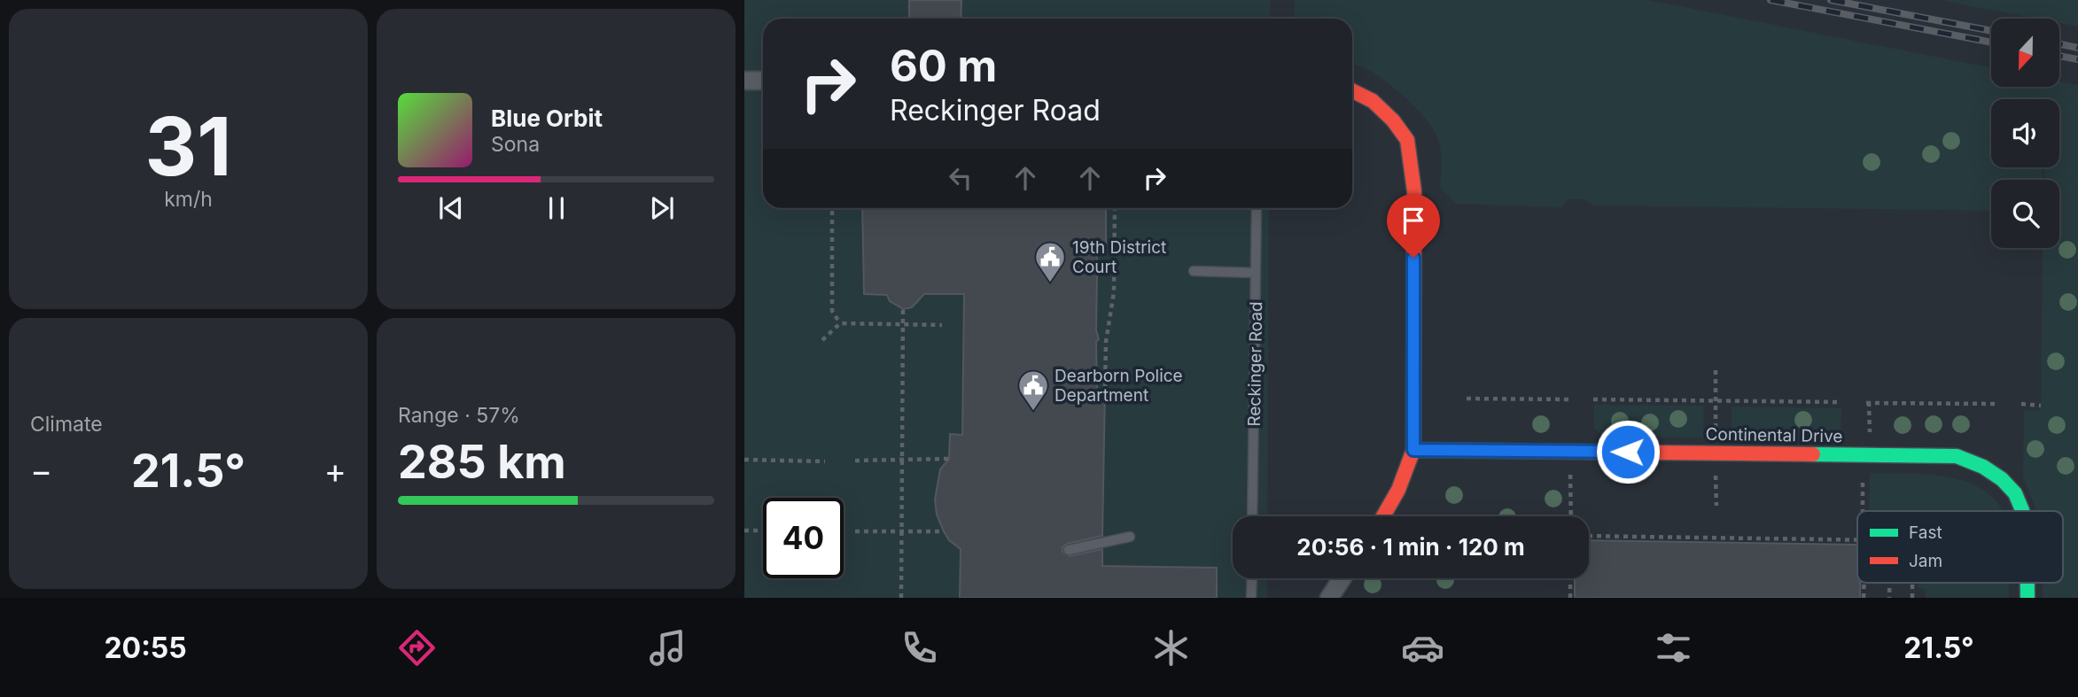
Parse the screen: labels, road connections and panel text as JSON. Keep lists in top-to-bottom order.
{
  "streets": {
    "street": ["Continental Drive"],
    "lane": ["Reckinger Road"]
  },
  "places": {
    "public building": ["19th District Court", "Dearborn Police Department"]
  },
  "legend": ["Fast", "Jam"],
  "north": "bottom",
  "page": {
    "tile": [
      ["31", "km/h"],
      "Climate",
      ["Range · 57%", "285 km"]
    ],
    "turn": ["60 m", "Reckinger Road"],
    "song": ["Blue Orbit", "Sona"],
    "heat": ["−", "21.5°", "+"],
    "limit": "40",
    "trip": "20:56 · 1 min · 120 m",
    "tabs": ["20:55", "21.5°"]
  }
}
